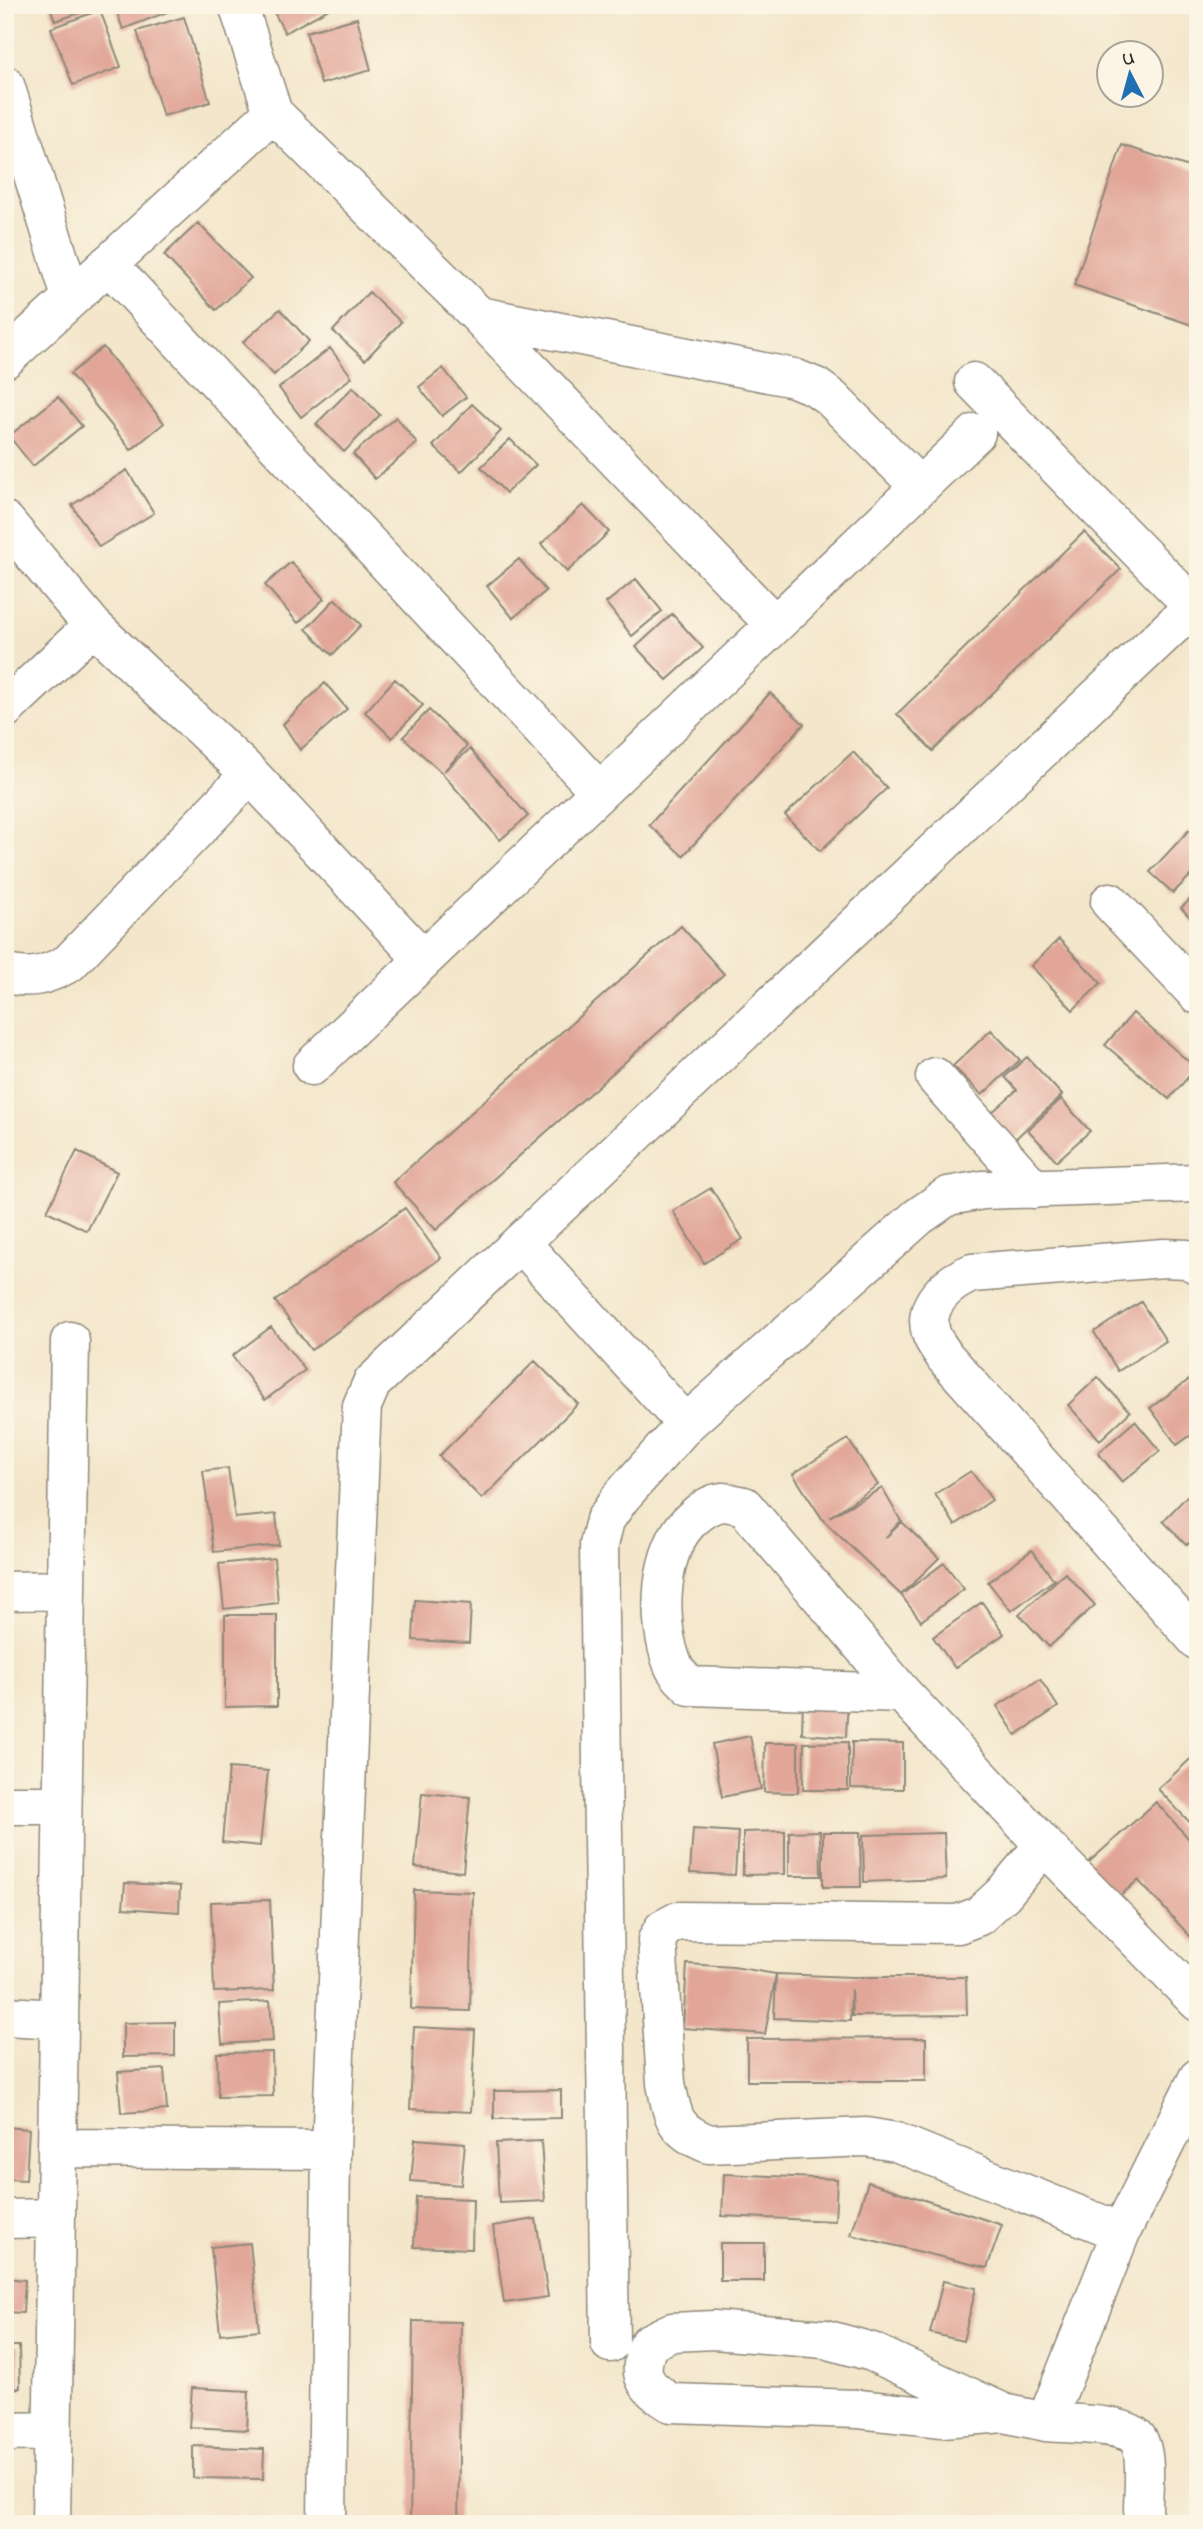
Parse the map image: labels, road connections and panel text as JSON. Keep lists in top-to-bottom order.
{
  "north": "top"
}
